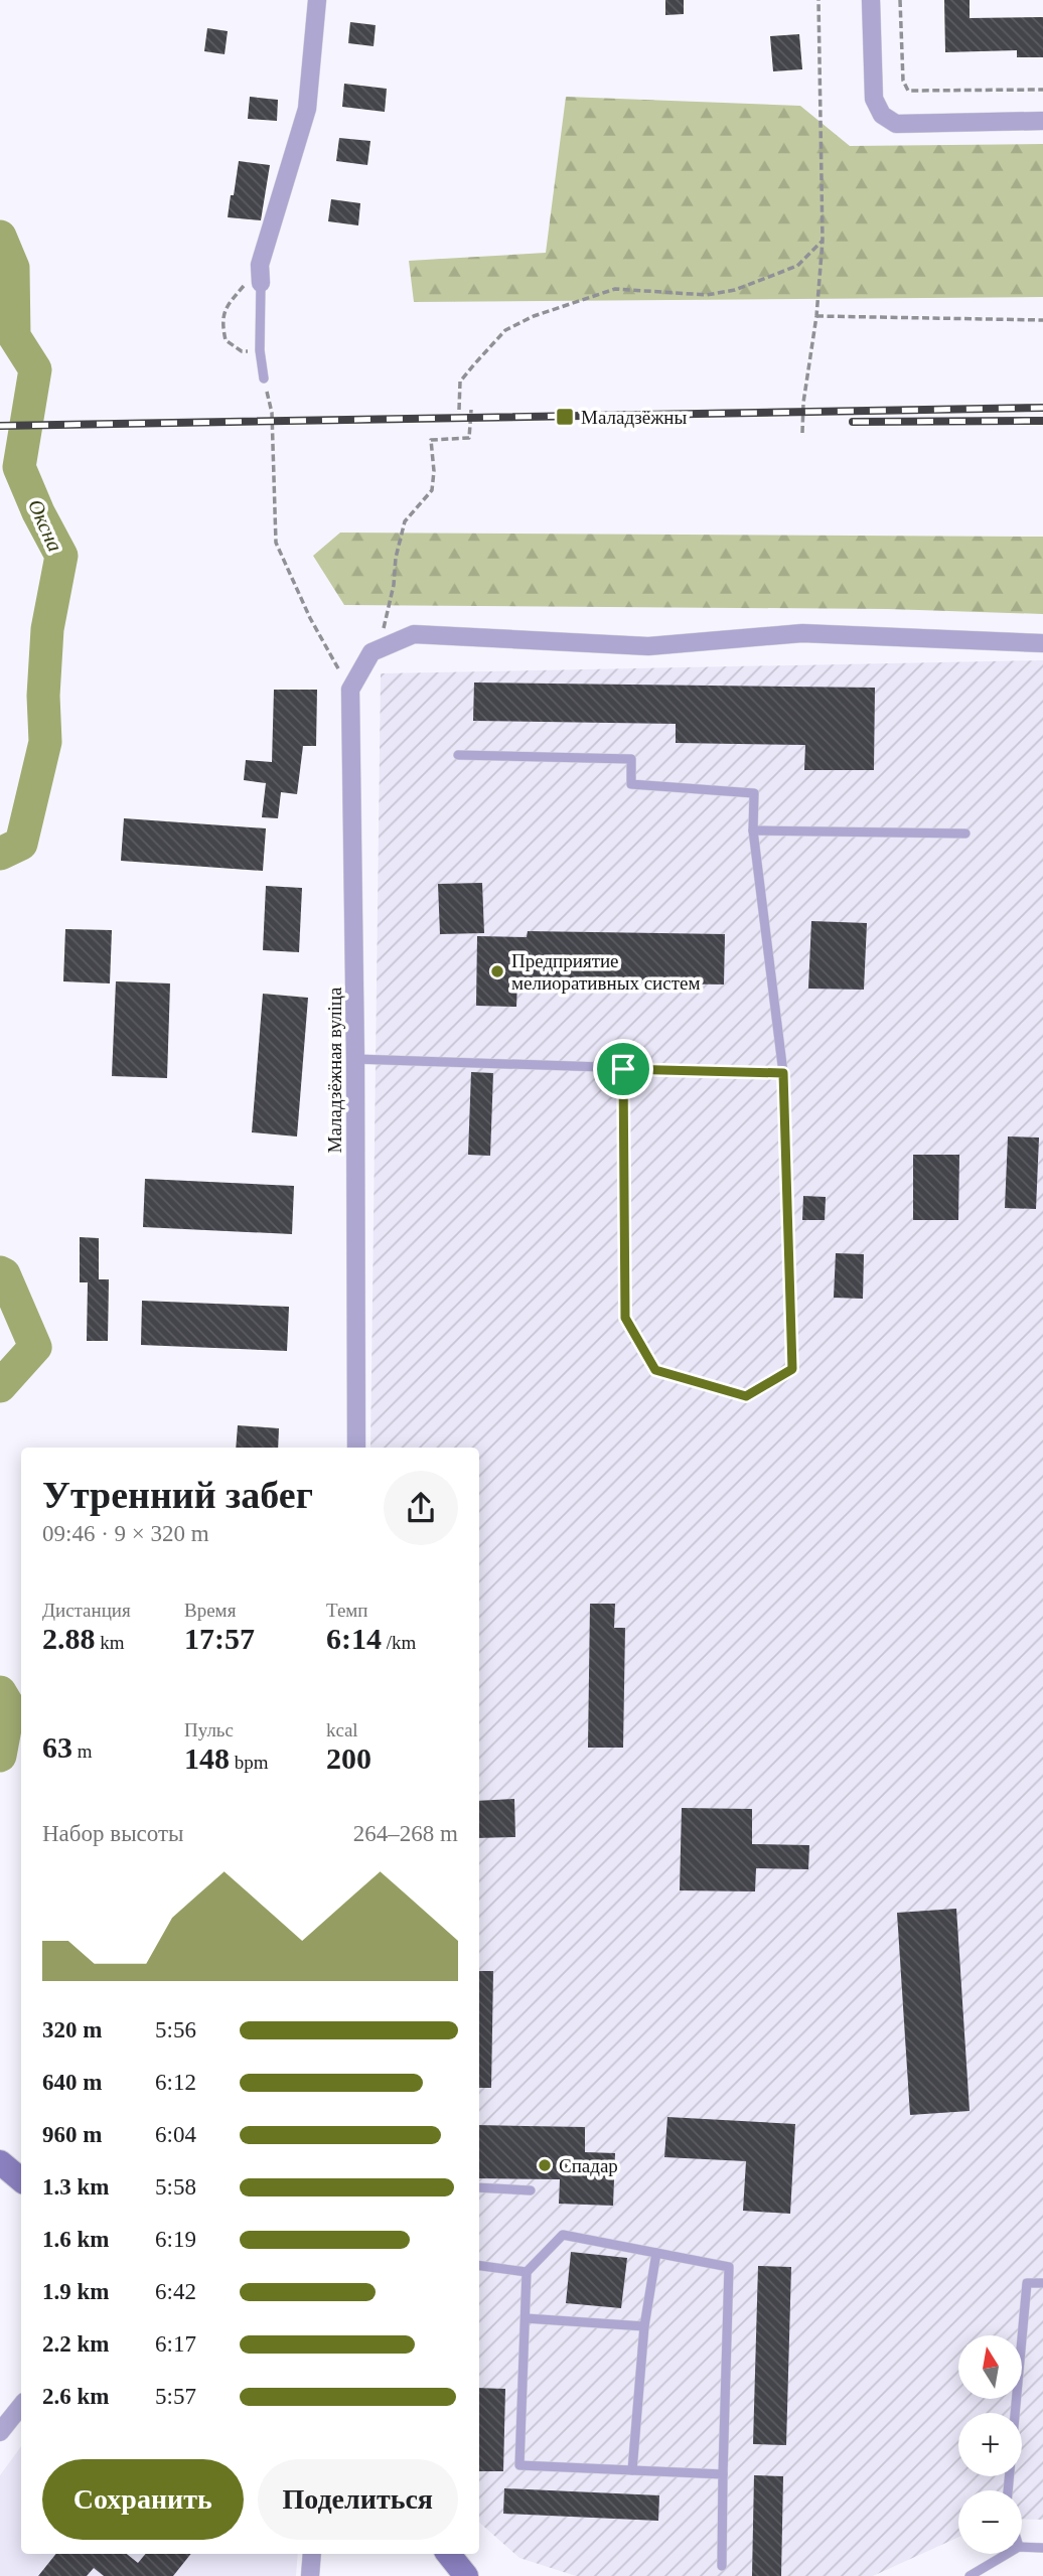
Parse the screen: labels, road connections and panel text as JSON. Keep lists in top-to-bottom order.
{
  "streets": {
    "street": ["Маладзёжная вуліца"]
  },
  "water": ["Оксна"],
  "places": {
    "transit": ["Маладзёжны"],
    "other": ["Предприятие мелиоративных систем", "Спадар"]
  },
  "north": "top",
  "page": {
    "heading": ["Утренний забег", "09:46 · 9 × 320 m"],
    "stats": [
      ["Дистанция", "2.88 km"],
      ["Время", "17:57"],
      ["Темп", "6:14 /km"],
      ["63 m"],
      ["Пульс", "148 bpm"],
      ["kcal", "200"]
    ],
    "chart": ["Набор высоты", "264–268 m"],
    "list": [
      {
        "name": "320 m",
        "note": "5:56"
      },
      {
        "name": "640 m",
        "note": "6:12"
      },
      {
        "name": "960 m",
        "note": "6:04"
      },
      {
        "name": "1.3 km",
        "note": "5:58"
      },
      {
        "name": "1.6 km",
        "note": "6:19"
      },
      {
        "name": "1.9 km",
        "note": "6:42"
      },
      {
        "name": "2.2 km",
        "note": "6:17"
      },
      {
        "name": "2.6 km",
        "note": "5:57"
      }
    ],
    "map_buttons": ["+", "−"],
    "buttons": ["Сохранить", "Поделиться"]
  }
}
